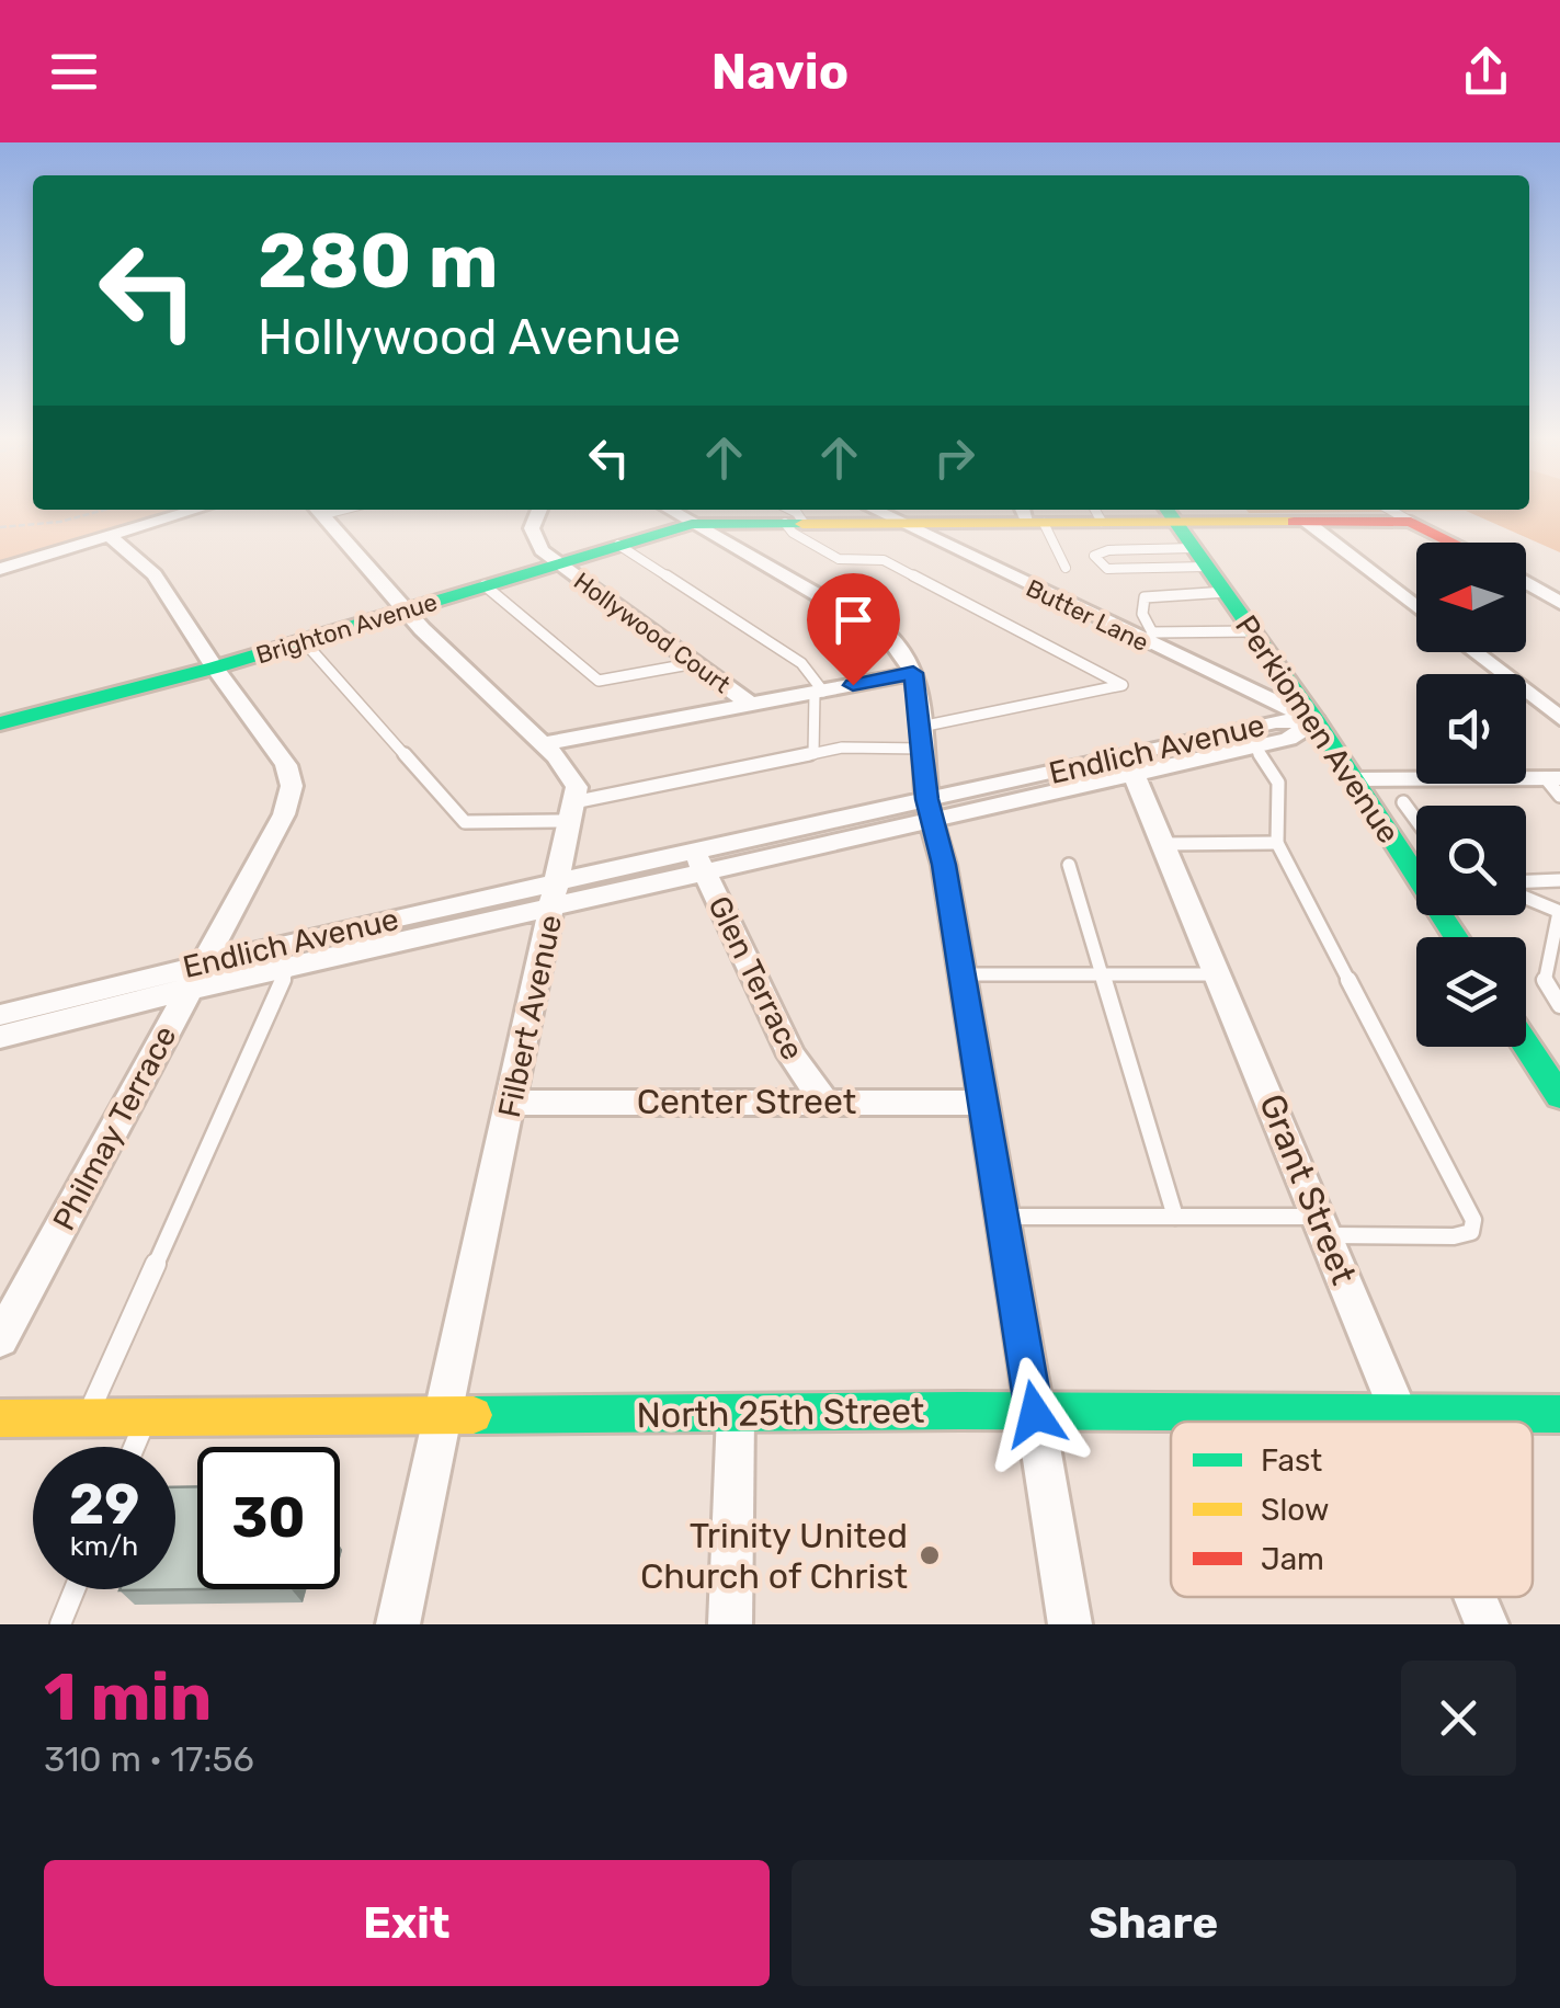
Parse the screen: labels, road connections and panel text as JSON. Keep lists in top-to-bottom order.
{
  "streets": {
    "street": [
      "Butter Lane",
      "Brighton Avenue",
      "Hollywood Court",
      "Perkiomen Avenue",
      "Endlich Avenue",
      "Glen Terrace",
      "Filbert Avenue",
      "Center Street",
      "Philmay Terrace",
      "Grant Street",
      "North 25th Street"
    ]
  },
  "crossings": [
    ["Butter Lane", "Brighton Avenue"],
    ["Butter Lane", "Perkiomen Avenue"],
    ["Butter Lane", "Endlich Avenue"],
    ["Brighton Avenue", "Hollywood Court"],
    ["Brighton Avenue", "Perkiomen Avenue"],
    ["Brighton Avenue", "Philmay Terrace"],
    ["Perkiomen Avenue", "Endlich Avenue"],
    ["Endlich Avenue", "Glen Terrace"],
    ["Endlich Avenue", "Filbert Avenue"],
    ["Endlich Avenue", "Philmay Terrace"],
    ["Endlich Avenue", "Grant Street"],
    ["Glen Terrace", "Center Street"],
    ["Filbert Avenue", "Center Street"],
    ["Filbert Avenue", "North 25th Street"],
    ["Grant Street", "North 25th Street"]
  ],
  "places": ["Trinity United Church of Christ"],
  "legend": ["Fast", "Slow", "Jam"],
  "north": "left",
  "page": {
    "header": "Navio",
    "turn": ["280 m", "Hollywood Avenue"],
    "speed": "29 km/h",
    "limit": "30",
    "heading": ["1 min", "310 m · 17:56"],
    "buttons": ["Exit", "Share"]
  }
}
